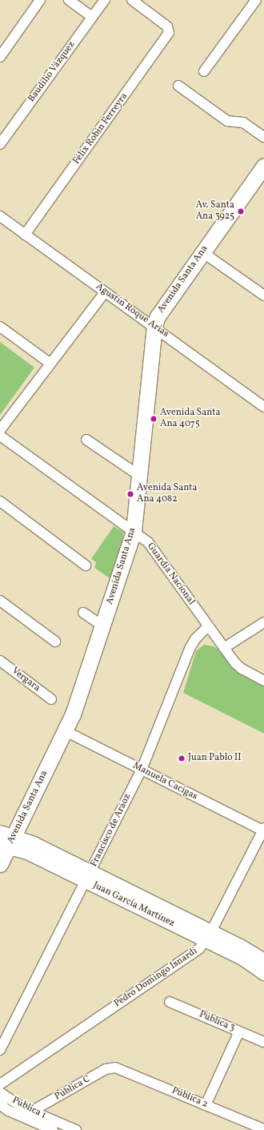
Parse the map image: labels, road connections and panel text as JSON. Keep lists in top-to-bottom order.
{
  "streets": {
    "main road": ["Avenida Santa Ana", "Juan García Martínez"],
    "street": [
      "Baudilio Vázquez",
      "Félix Robin Ferreyra",
      "Agustín Roque Arias",
      "Guardia Nacional",
      "Vergara",
      "Manuela Cacigas",
      "Francisco de Aráoz",
      "Pedro Domingo Isnardi",
      "Pública 3",
      "Pública C",
      "Pública 2",
      "Pública 1"
    ]
  },
  "crossings": [
    ["Félix Robin Ferreyra", "Agustín Roque Arias"],
    ["Avenida Santa Ana", "Agustín Roque Arias"],
    ["Avenida Santa Ana", "Guardia Nacional"],
    ["Avenida Santa Ana", "Manuela Cacigas"],
    ["Avenida Santa Ana", "Juan García Martínez"],
    ["Guardia Nacional", "Francisco de Aráoz"],
    ["Manuela Cacigas", "Francisco de Aráoz"],
    ["Manuela Cacigas", "Pedro Domingo Isnardi"],
    ["Francisco de Aráoz", "Juan García Martínez"],
    ["Juan García Martínez", "Pedro Domingo Isnardi"],
    ["Pública C", "Pública 2"],
    ["Pública C", "Pública 1"]
  ],
  "places": [
    "Av. Santa Ana 3925",
    "Avenida Santa Ana 4075",
    "Avenida Santa Ana 4082",
    "Juan Pablo II"
  ]
}
